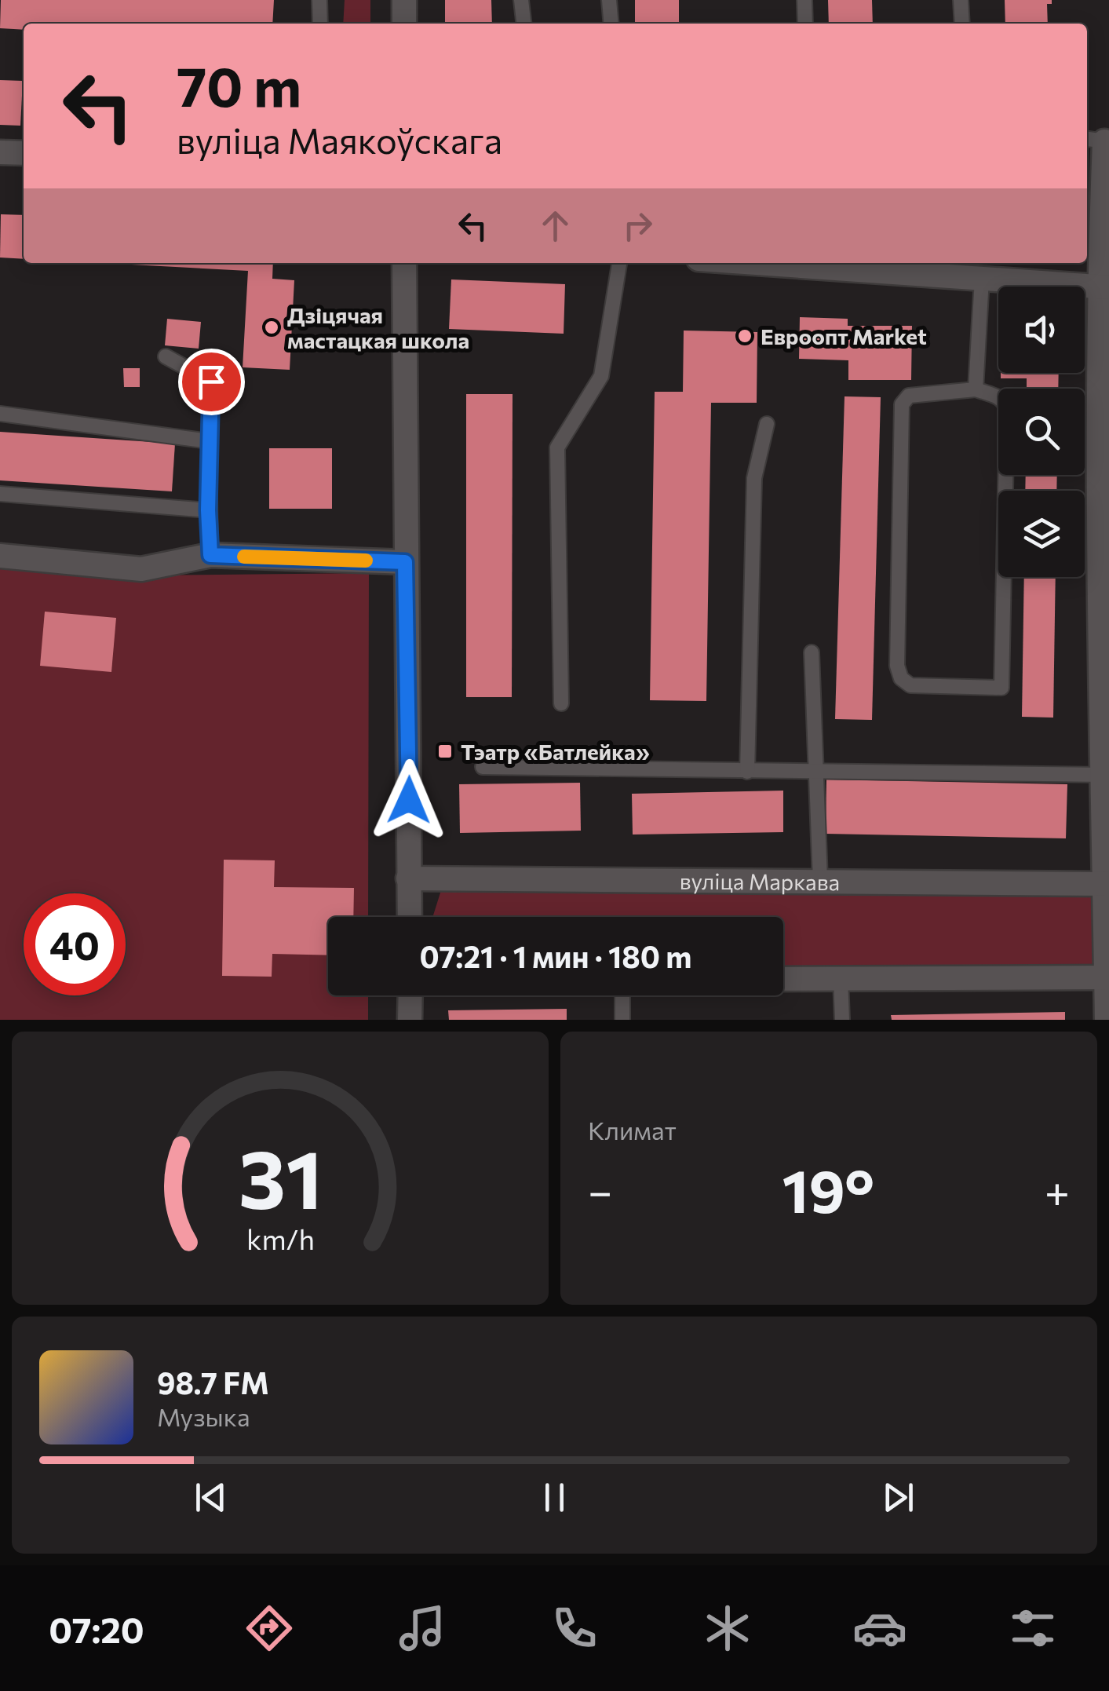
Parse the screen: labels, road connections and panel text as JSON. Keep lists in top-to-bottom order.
{
  "streets": {
    "street": ["вуліца Маркава"]
  },
  "places": {
    "other": ["Дзіцячая мастацкая школа", "Евроопт Market"],
    "transit": ["Тэатр «Батлейка»"]
  },
  "page": {
    "turn": ["70 m", "вуліца Маякоўскага"],
    "limit": "40",
    "trip": "07:21 · 1 мин · 180 m",
    "tile": "Климат",
    "heat": ["−", "19°", "+"],
    "song": ["98.7 FM", "Музыка"],
    "tabs": "07:20",
    "gauge": ["31", "km/h"]
  }
}
